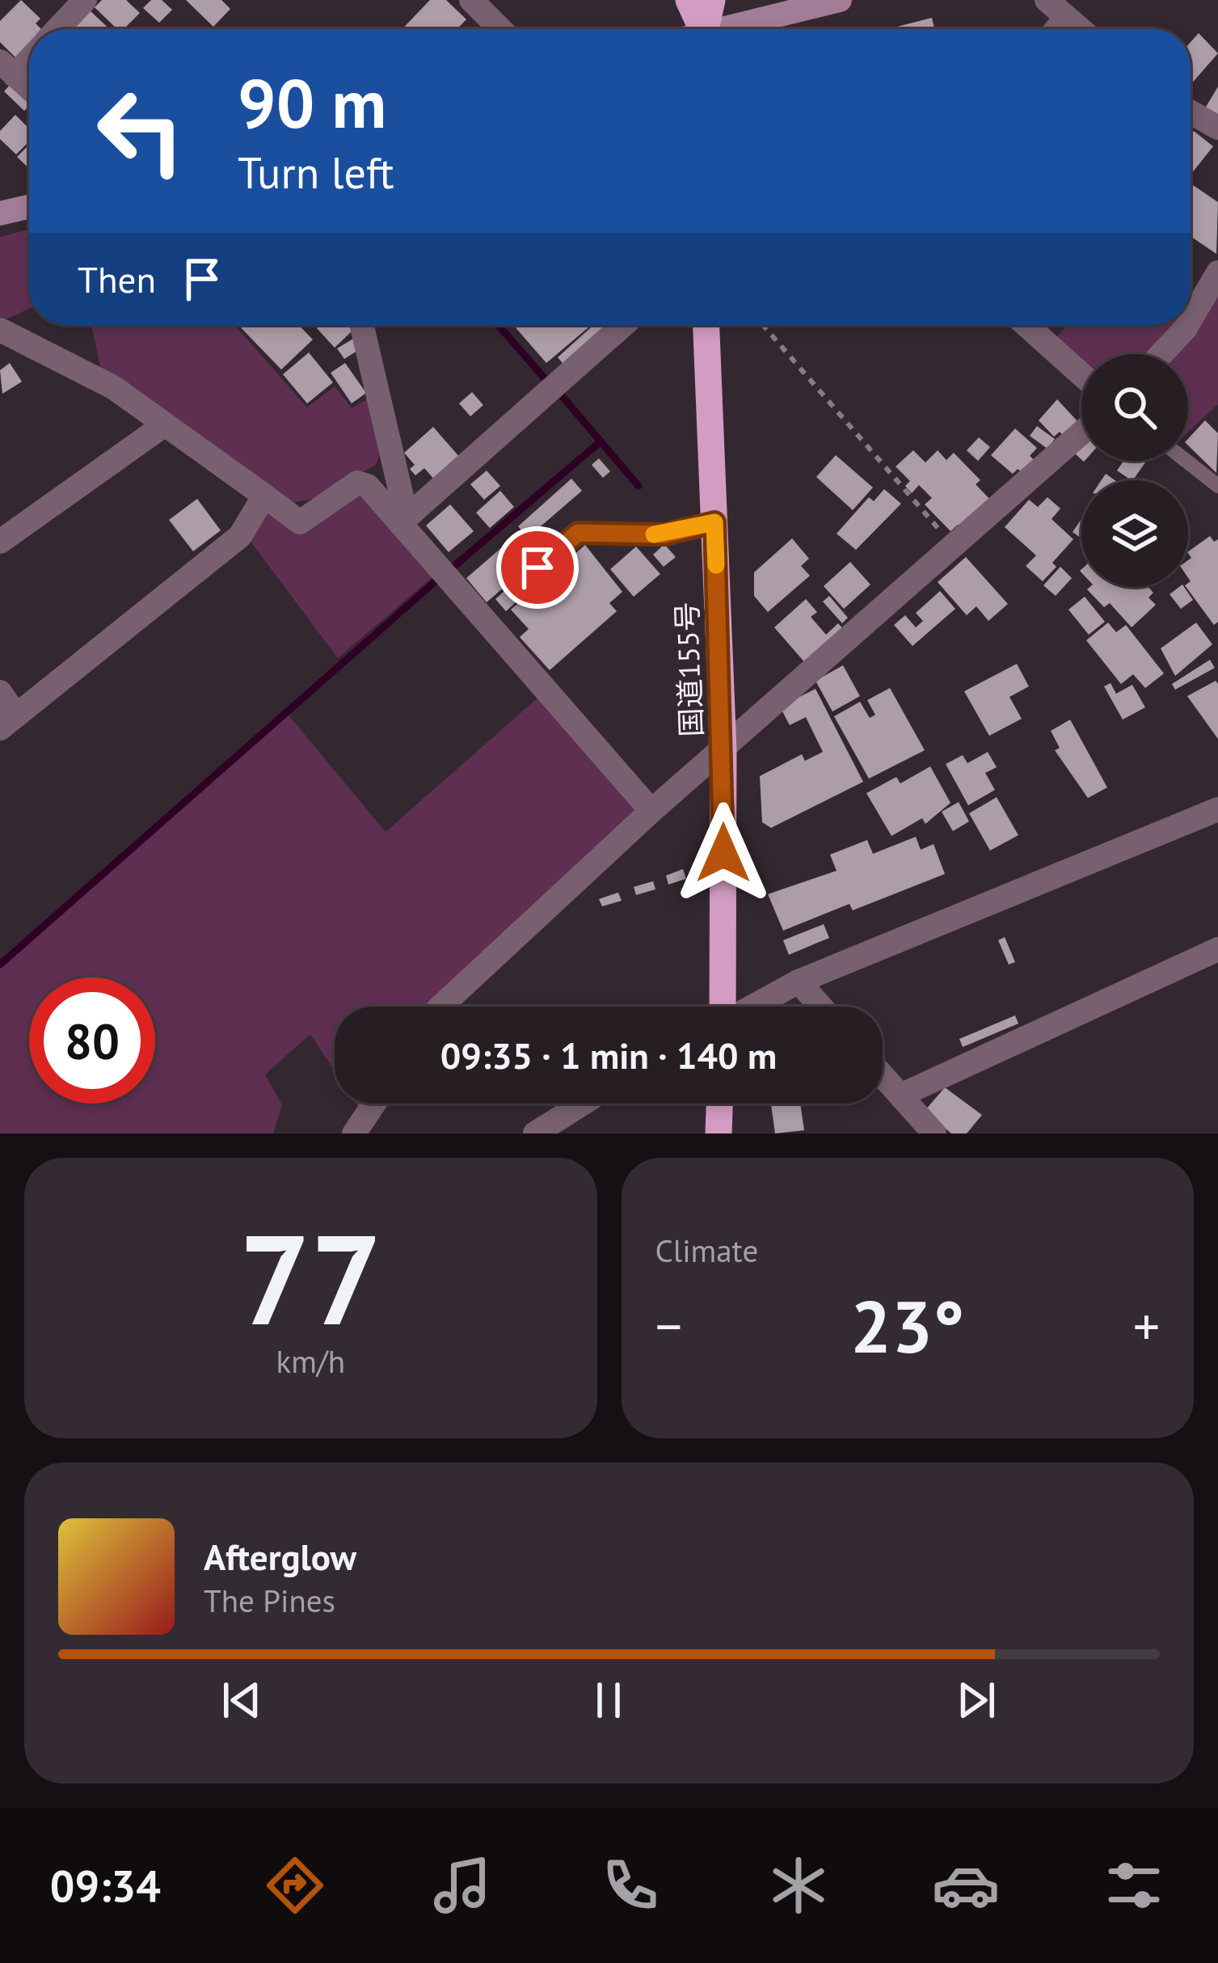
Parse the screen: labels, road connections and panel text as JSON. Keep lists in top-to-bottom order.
{
  "streets": {
    "highway": ["国道155号"]
  },
  "page": {
    "turn": ["90 m", "Turn left"],
    "then": "Then",
    "limit": "80",
    "trip": "09:35 · 1 min · 140 m",
    "tile": [
      ["77", "km/h"],
      "Climate"
    ],
    "heat": ["−", "23°", "+"],
    "song": ["Afterglow", "The Pines"],
    "tabs": "09:34"
  }
}
